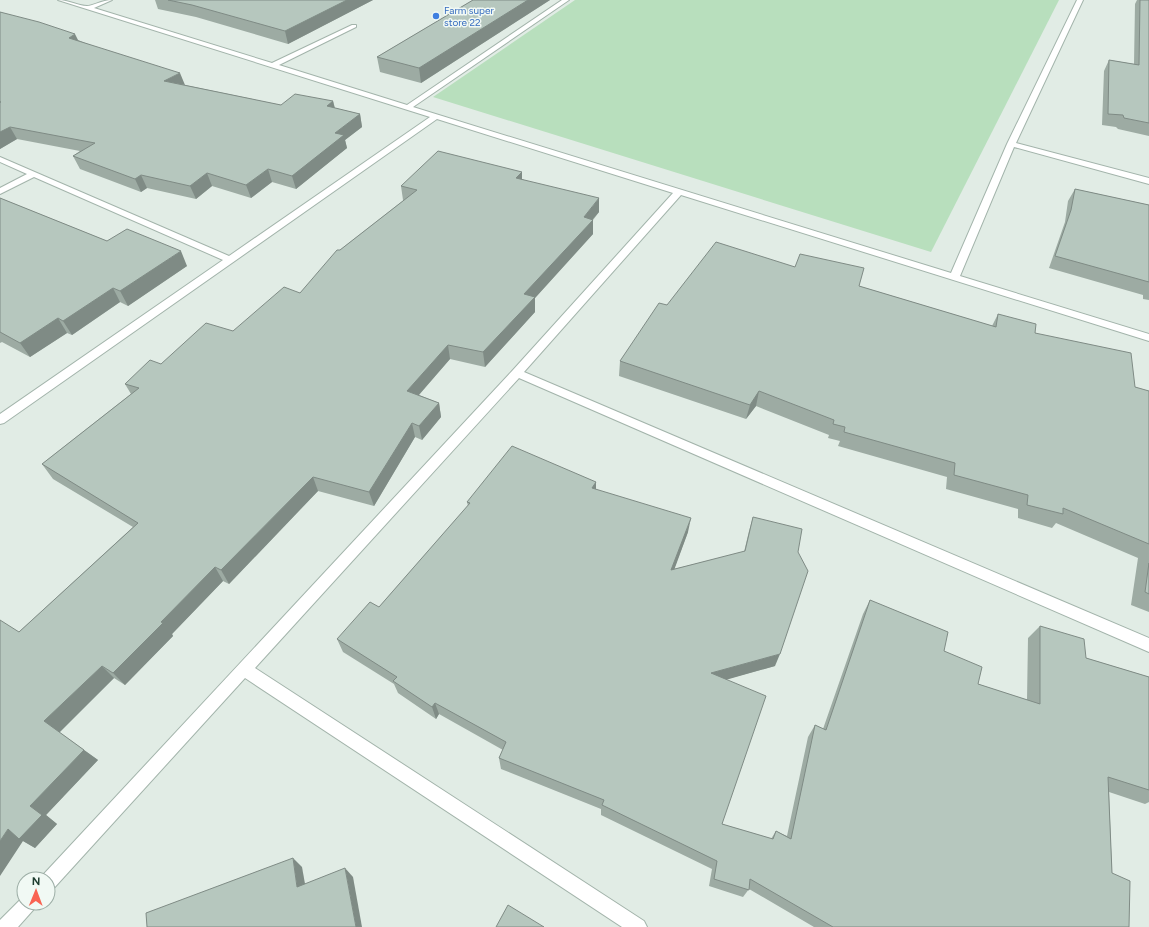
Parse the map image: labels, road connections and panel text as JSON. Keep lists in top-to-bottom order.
{
  "places": ["Farm super store 22"],
  "north": "top"
}
